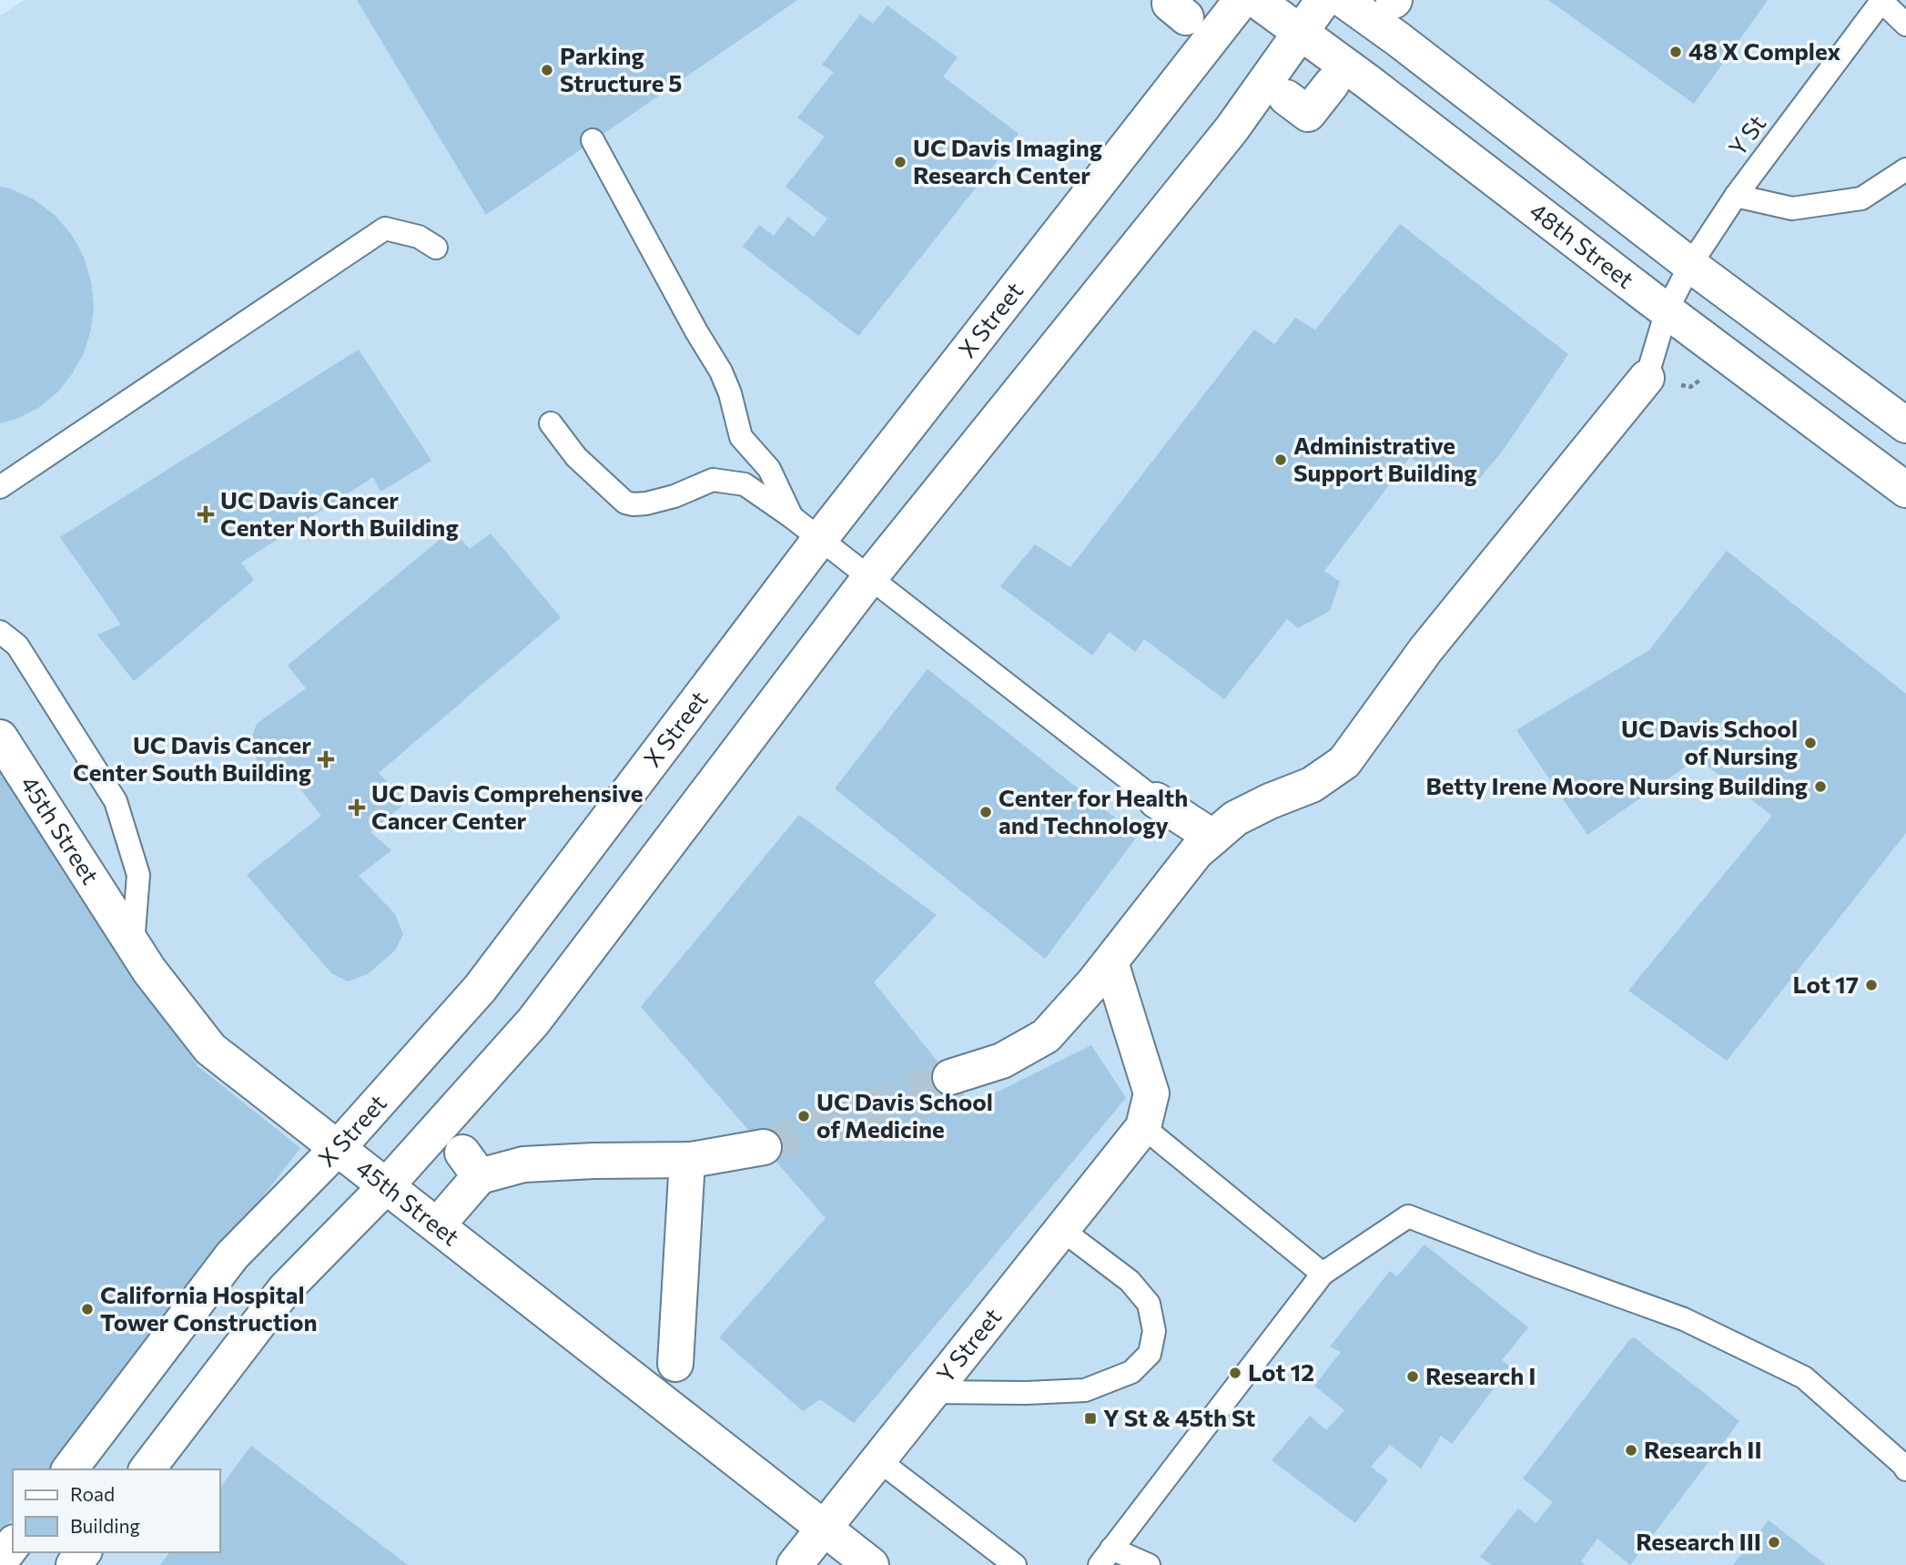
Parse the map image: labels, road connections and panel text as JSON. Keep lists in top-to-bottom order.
{
  "streets": {
    "street": [
      "48th Street",
      "X Street",
      "45th Street",
      "Y Street"
    ],
    "lane": ["Y St"]
  },
  "crossings": [
    ["Y St", "48th Street"],
    ["X Street", "45th Street"],
    ["45th Street", "Y Street"]
  ],
  "places": {
    "other": [
      "48 X Complex",
      "Parking Structure 5",
      "UC Davis Imaging Research Center",
      "Administrative Support Building",
      "UC Davis School of Nursing",
      "Betty Irene Moore Nursing Building",
      "Center for Health and Technology",
      "Lot 17",
      "UC Davis School of Medicine",
      "California Hospital Tower Construction",
      "Lot 12",
      "Research I",
      "Research II",
      "Research III"
    ],
    "health": ["UC Davis Cancer Center North Building", "UC Davis Cancer Center South Building", "UC Davis Comprehensive Cancer Center"],
    "transit": ["Y St & 45th St"]
  },
  "legend": ["Road", "Building"]
}
